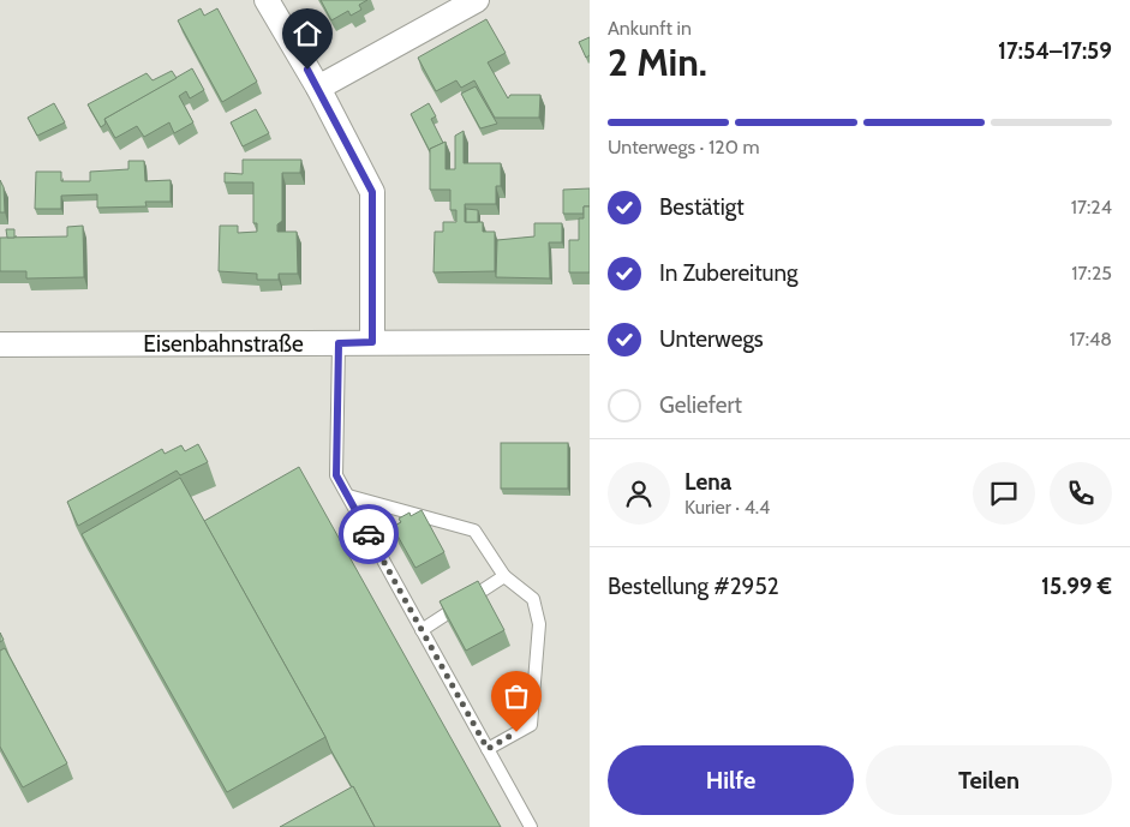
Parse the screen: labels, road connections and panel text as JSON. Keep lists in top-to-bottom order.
{
  "streets": {
    "street": ["Eisenbahnstraße"]
  },
  "page": {
    "heading": ["2 Min.", "Ankunft in", "17:54–17:59"],
    "panel": [
      "Lena",
      "Kurier · 4.4",
      "Bestellung #2952",
      "15.99 €"
    ],
    "bar": "Unterwegs · 120 m",
    "list": [
      ["Bestätigt", "17:24"],
      ["In Zubereitung", "17:25"],
      ["Unterwegs", "17:48"],
      "Geliefert"
    ],
    "buttons": ["Hilfe", "Teilen"]
  }
}
